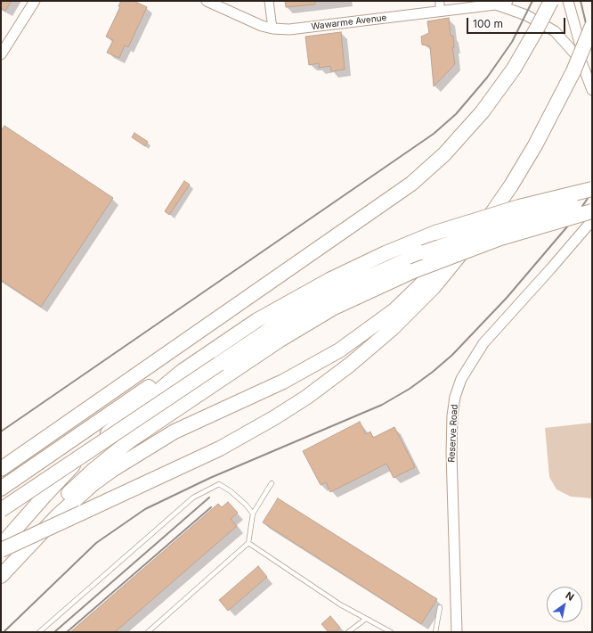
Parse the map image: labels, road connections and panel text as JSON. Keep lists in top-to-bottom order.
{
  "streets": {
    "street": ["Wawarme Avenue", "Reserve Road"]
  },
  "scale_bar": "100 m",
  "north": "top right"
}
